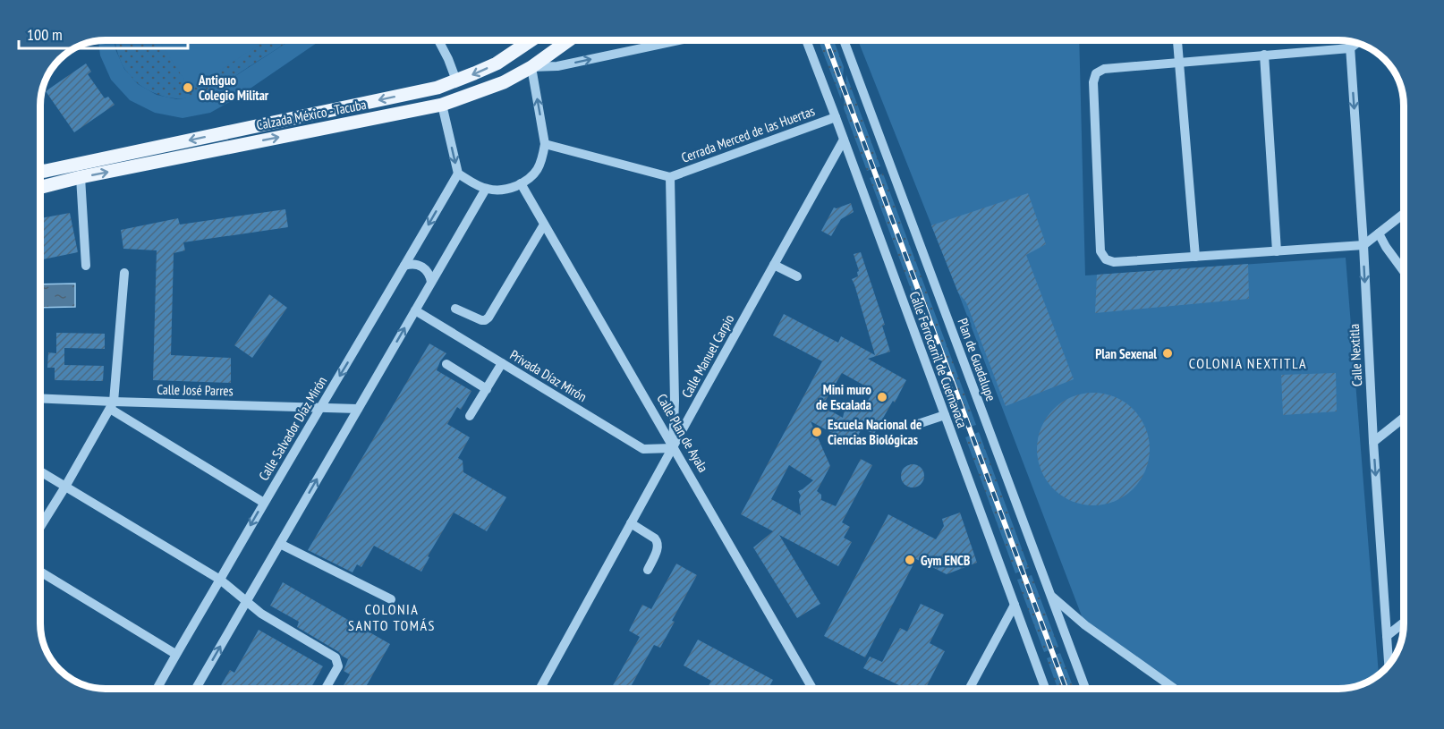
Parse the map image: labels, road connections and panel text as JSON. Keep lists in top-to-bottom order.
{
  "streets": {
    "main road": ["Calzada México - Tacuba"],
    "street": [
      "Cerrada Merced de las Huertas",
      "Calle Nextitla",
      "Calle Manuel Carpio",
      "Calle Ferrocarril de Cuernavaca",
      "Plan de Guadalupe",
      "Privada Díaz Mirón",
      "Calle José Parres",
      "Calle Salvador Díaz Mirón",
      "Calle Plan de Ayala"
    ]
  },
  "crossings": [
    ["Cerrada Merced de las Huertas", "Calle Ferrocarril de Cuernavaca"],
    ["Calle Manuel Carpio", "Calle Ferrocarril de Cuernavaca"],
    ["Calle Manuel Carpio", "Privada Díaz Mirón"],
    ["Calle Manuel Carpio", "Calle Plan de Ayala"],
    ["Privada Díaz Mirón", "Calle Plan de Ayala"],
    ["Calle José Parres", "Calle Salvador Díaz Mirón"]
  ],
  "one_way": ["Calle Nextitla"],
  "districts": ["COLONIA NEXTITLA", "COLONIA SANTO TOMÁS"],
  "places": [
    "Antiguo Colegio Militar",
    "Plan Sexenal",
    "Mini muro de Escalada",
    "Escuela Nacional de Ciencias Biológicas",
    "Gym ENCB"
  ],
  "scale_bar": "100 m"
}
